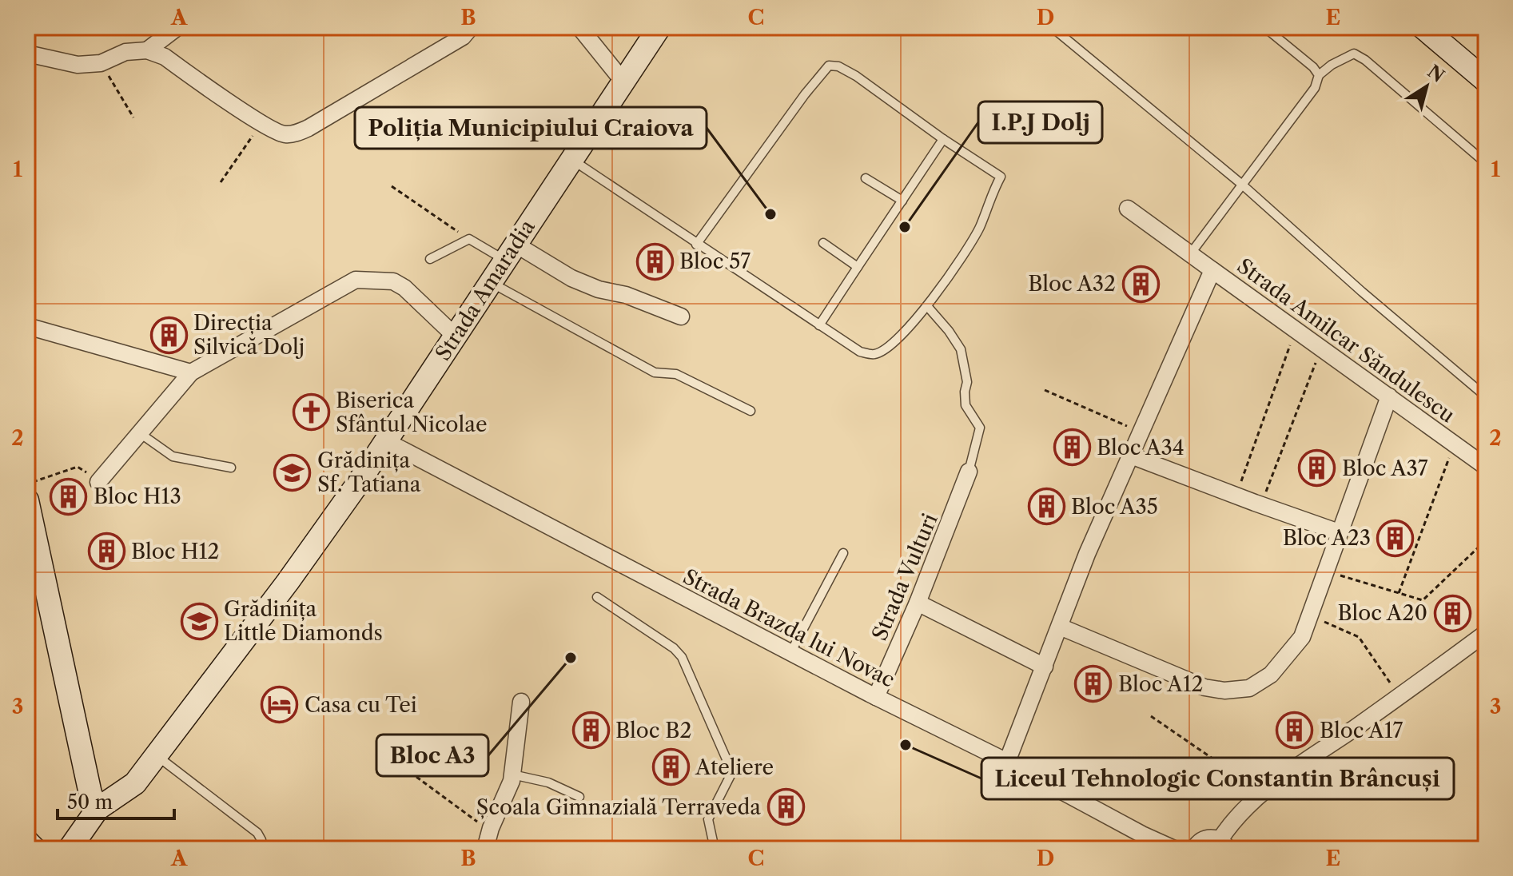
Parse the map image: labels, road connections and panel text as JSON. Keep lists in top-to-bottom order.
{
  "streets": {
    "main road": ["Strada Amaradia"],
    "street": ["Strada Amilcar Săndulescu", "Strada Vulturi", "Strada Brazda lui Novac"]
  },
  "crossings": [
    ["Strada Amaradia", "Strada Brazda lui Novac"],
    ["Strada Amilcar Săndulescu", "Strada Brazda lui Novac"],
    ["Strada Vulturi", "Strada Brazda lui Novac"]
  ],
  "places": {
    "other": [
      "Poliția Municipiului Craiova",
      "I.P.J Dolj",
      "Bloc A3",
      "Liceul Tehnologic Constantin Brâncuși"
    ],
    "building": [
      "Bloc 57",
      "Bloc A32",
      "Direcția Silvică Dolj",
      "Bloc A34",
      "Bloc A37",
      "Bloc H13",
      "Bloc A35",
      "Bloc A23",
      "Bloc H12",
      "Bloc A20",
      "Bloc A12",
      "Bloc B2",
      "Bloc A17",
      "Ateliere",
      "Școala Gimnazială Terraveda"
    ],
    "church": ["Biserica Sfântul Nicolae"],
    "school or university": ["Grădinița Sf. Tatiana", "Grădinița Little Diamonds"],
    "hotel": ["Casa cu Tei"]
  },
  "scale_bar": "50 m",
  "north": "top right",
  "grid": {
    "columns": [
      "A",
      "B",
      "C",
      "D",
      "E"
    ],
    "rows": ["1", "2", "3"]
  }
}
